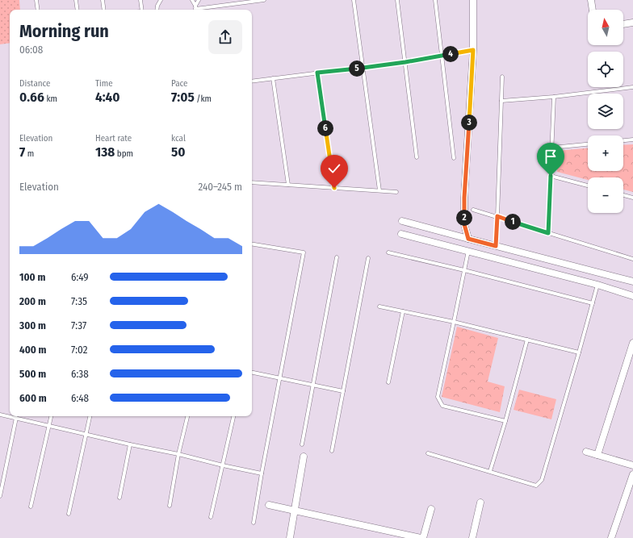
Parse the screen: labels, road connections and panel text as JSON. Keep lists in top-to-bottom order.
{
  "north": "top",
  "page": {
    "map_buttons": ["+", "−"],
    "heading": ["Morning run", "06:08"],
    "pins": [
      "4",
      "5",
      "3",
      "6",
      "2",
      "1"
    ],
    "stats": [
      ["Distance", "0.66 km"],
      ["Time", "4:40"],
      ["Pace", "7:05 /km"],
      ["Elevation", "7 m"],
      ["Heart rate", "138 bpm"],
      ["kcal", "50"]
    ],
    "chart": ["Elevation", "240–245 m"],
    "list": [
      {
        "name": "100 m",
        "note": "6:49"
      },
      {
        "name": "200 m",
        "note": "7:35"
      },
      {
        "name": "300 m",
        "note": "7:37"
      },
      {
        "name": "400 m",
        "note": "7:02"
      },
      {
        "name": "500 m",
        "note": "6:38"
      },
      {
        "name": "600 m",
        "note": "6:48"
      }
    ]
  }
}
